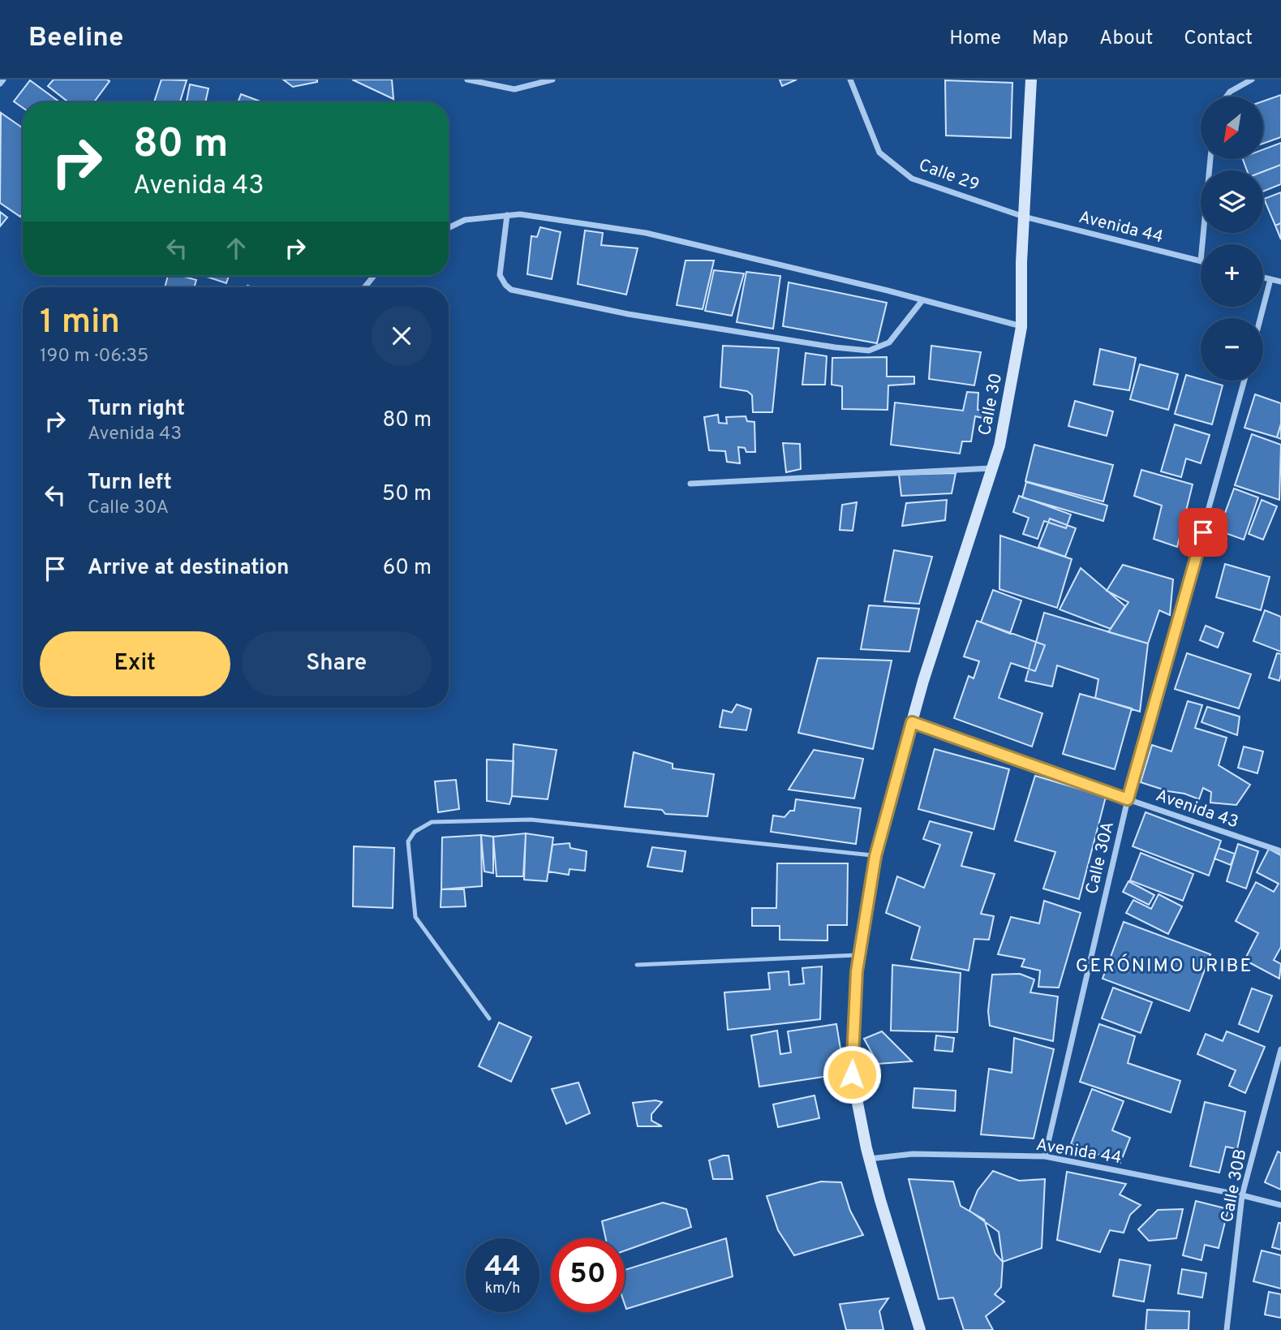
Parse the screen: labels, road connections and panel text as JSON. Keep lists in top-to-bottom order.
{
  "streets": {
    "main road": ["Calle 30"],
    "street": [
      "Calle 29",
      "Avenida 44",
      "Avenida 43",
      "Calle 30A",
      "Calle 30B"
    ]
  },
  "crossings": [
    ["Calle 29", "Avenida 44"],
    ["Calle 29", "Calle 30"],
    ["Avenida 44", "Calle 30"],
    ["Avenida 44", "Calle 30A"],
    ["Avenida 44", "Calle 30B"],
    ["Calle 30", "Avenida 43"],
    ["Avenida 43", "Calle 30A"]
  ],
  "districts": ["GERÓNIMO URIBE"],
  "north": "bottom left",
  "page": {
    "header": "Beeline",
    "nav": [
      "Home",
      "Map",
      "About",
      "Contact"
    ],
    "map_buttons": ["+", "−"],
    "turn": ["80 m", "Avenida 43"],
    "heading": ["1 min", "190 m · 06:35"],
    "list": [
      {
        "name": "Turn right",
        "note": "Avenida 43",
        "value": "80 m"
      },
      {
        "name": "Turn left",
        "note": "Calle 30A",
        "value": "50 m"
      },
      {
        "name": "Arrive at destination",
        "value": "60 m"
      }
    ],
    "buttons": ["Exit", "Share"],
    "speed": "44 km/h",
    "limit": "50"
  }
}
